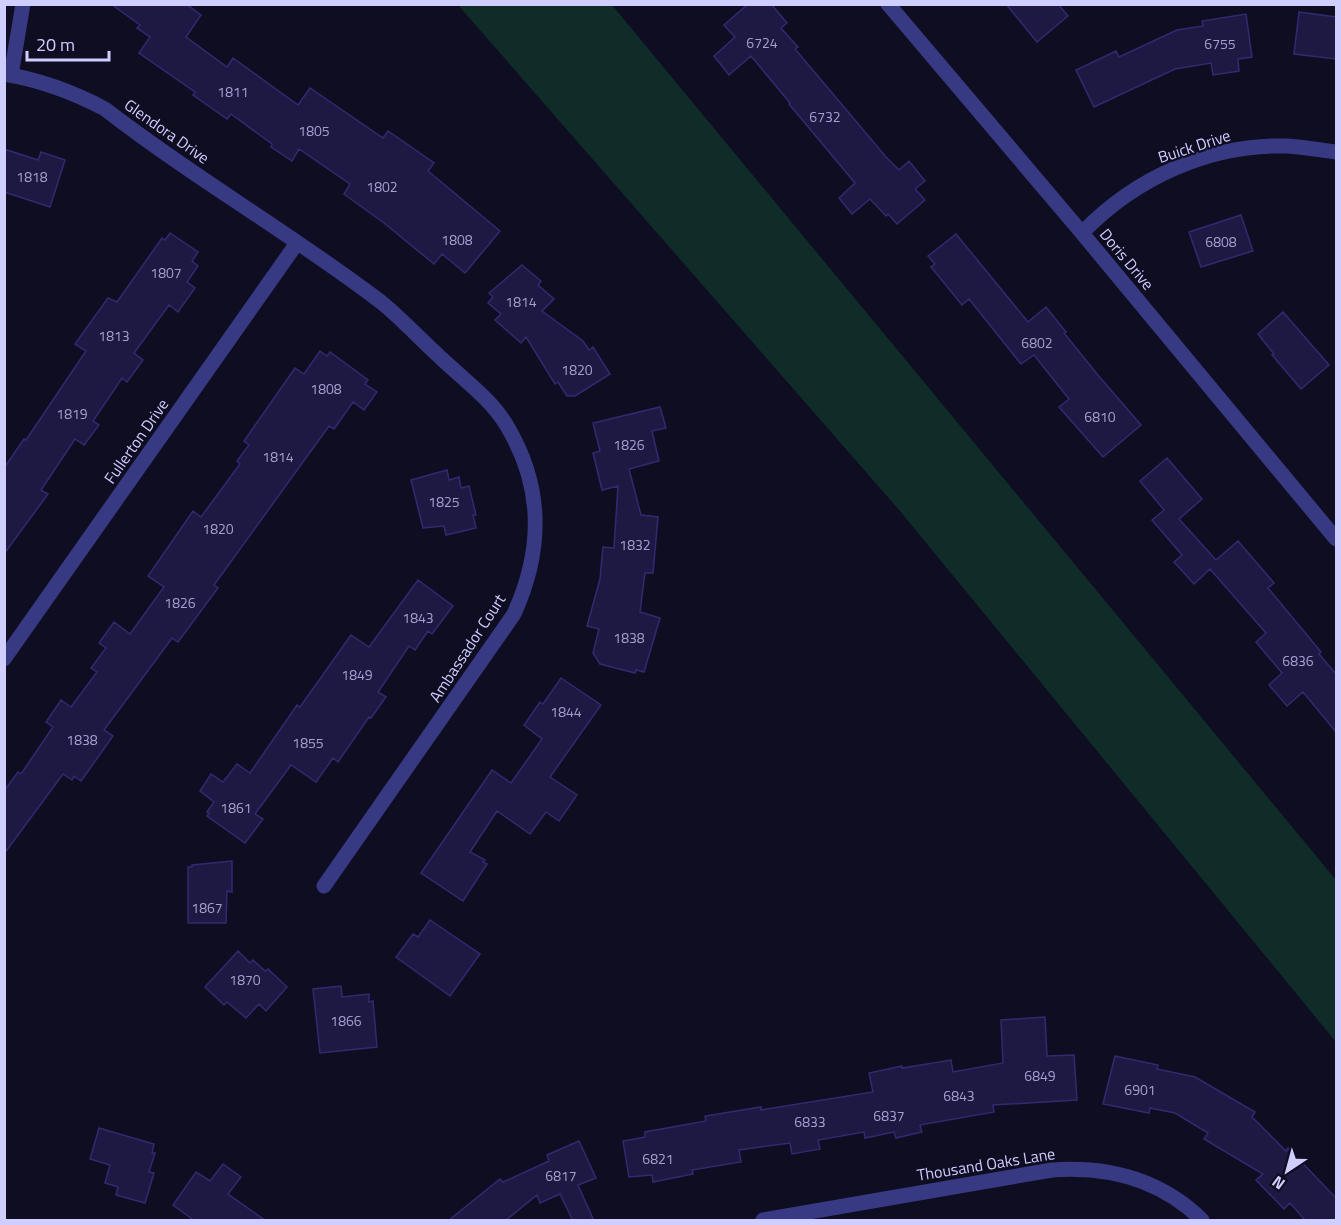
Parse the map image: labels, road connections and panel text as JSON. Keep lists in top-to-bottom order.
{
  "streets": {
    "street": [
      "Glendora Drive",
      "Buick Drive",
      "Doris Drive",
      "Fullerton Drive",
      "Ambassador Court",
      "Thousand Oaks Lane"
    ]
  },
  "crossings": [
    ["Glendora Drive", "Fullerton Drive"],
    ["Glendora Drive", "Ambassador Court"],
    ["Buick Drive", "Doris Drive"],
    ["Fullerton Drive", "Ambassador Court"]
  ],
  "house_numbers": [
    "6724",
    "6755",
    "1811",
    "6732",
    "1805",
    "1818",
    "1802",
    "1808",
    "6808",
    "1807",
    "1814",
    "1813",
    "6802",
    "1820",
    "1808",
    "1819",
    "6810",
    "1826",
    "1814",
    "1825",
    "1820",
    "1832",
    "1826",
    "1843",
    "1838",
    "6836",
    "1849",
    "1844",
    "1838",
    "1855",
    "1861",
    "1867",
    "1870",
    "1866",
    "6849",
    "6901",
    "6843",
    "6837",
    "6833",
    "6821",
    "6817"
  ],
  "scale_bar": "20 m",
  "north": "bottom left"
}
